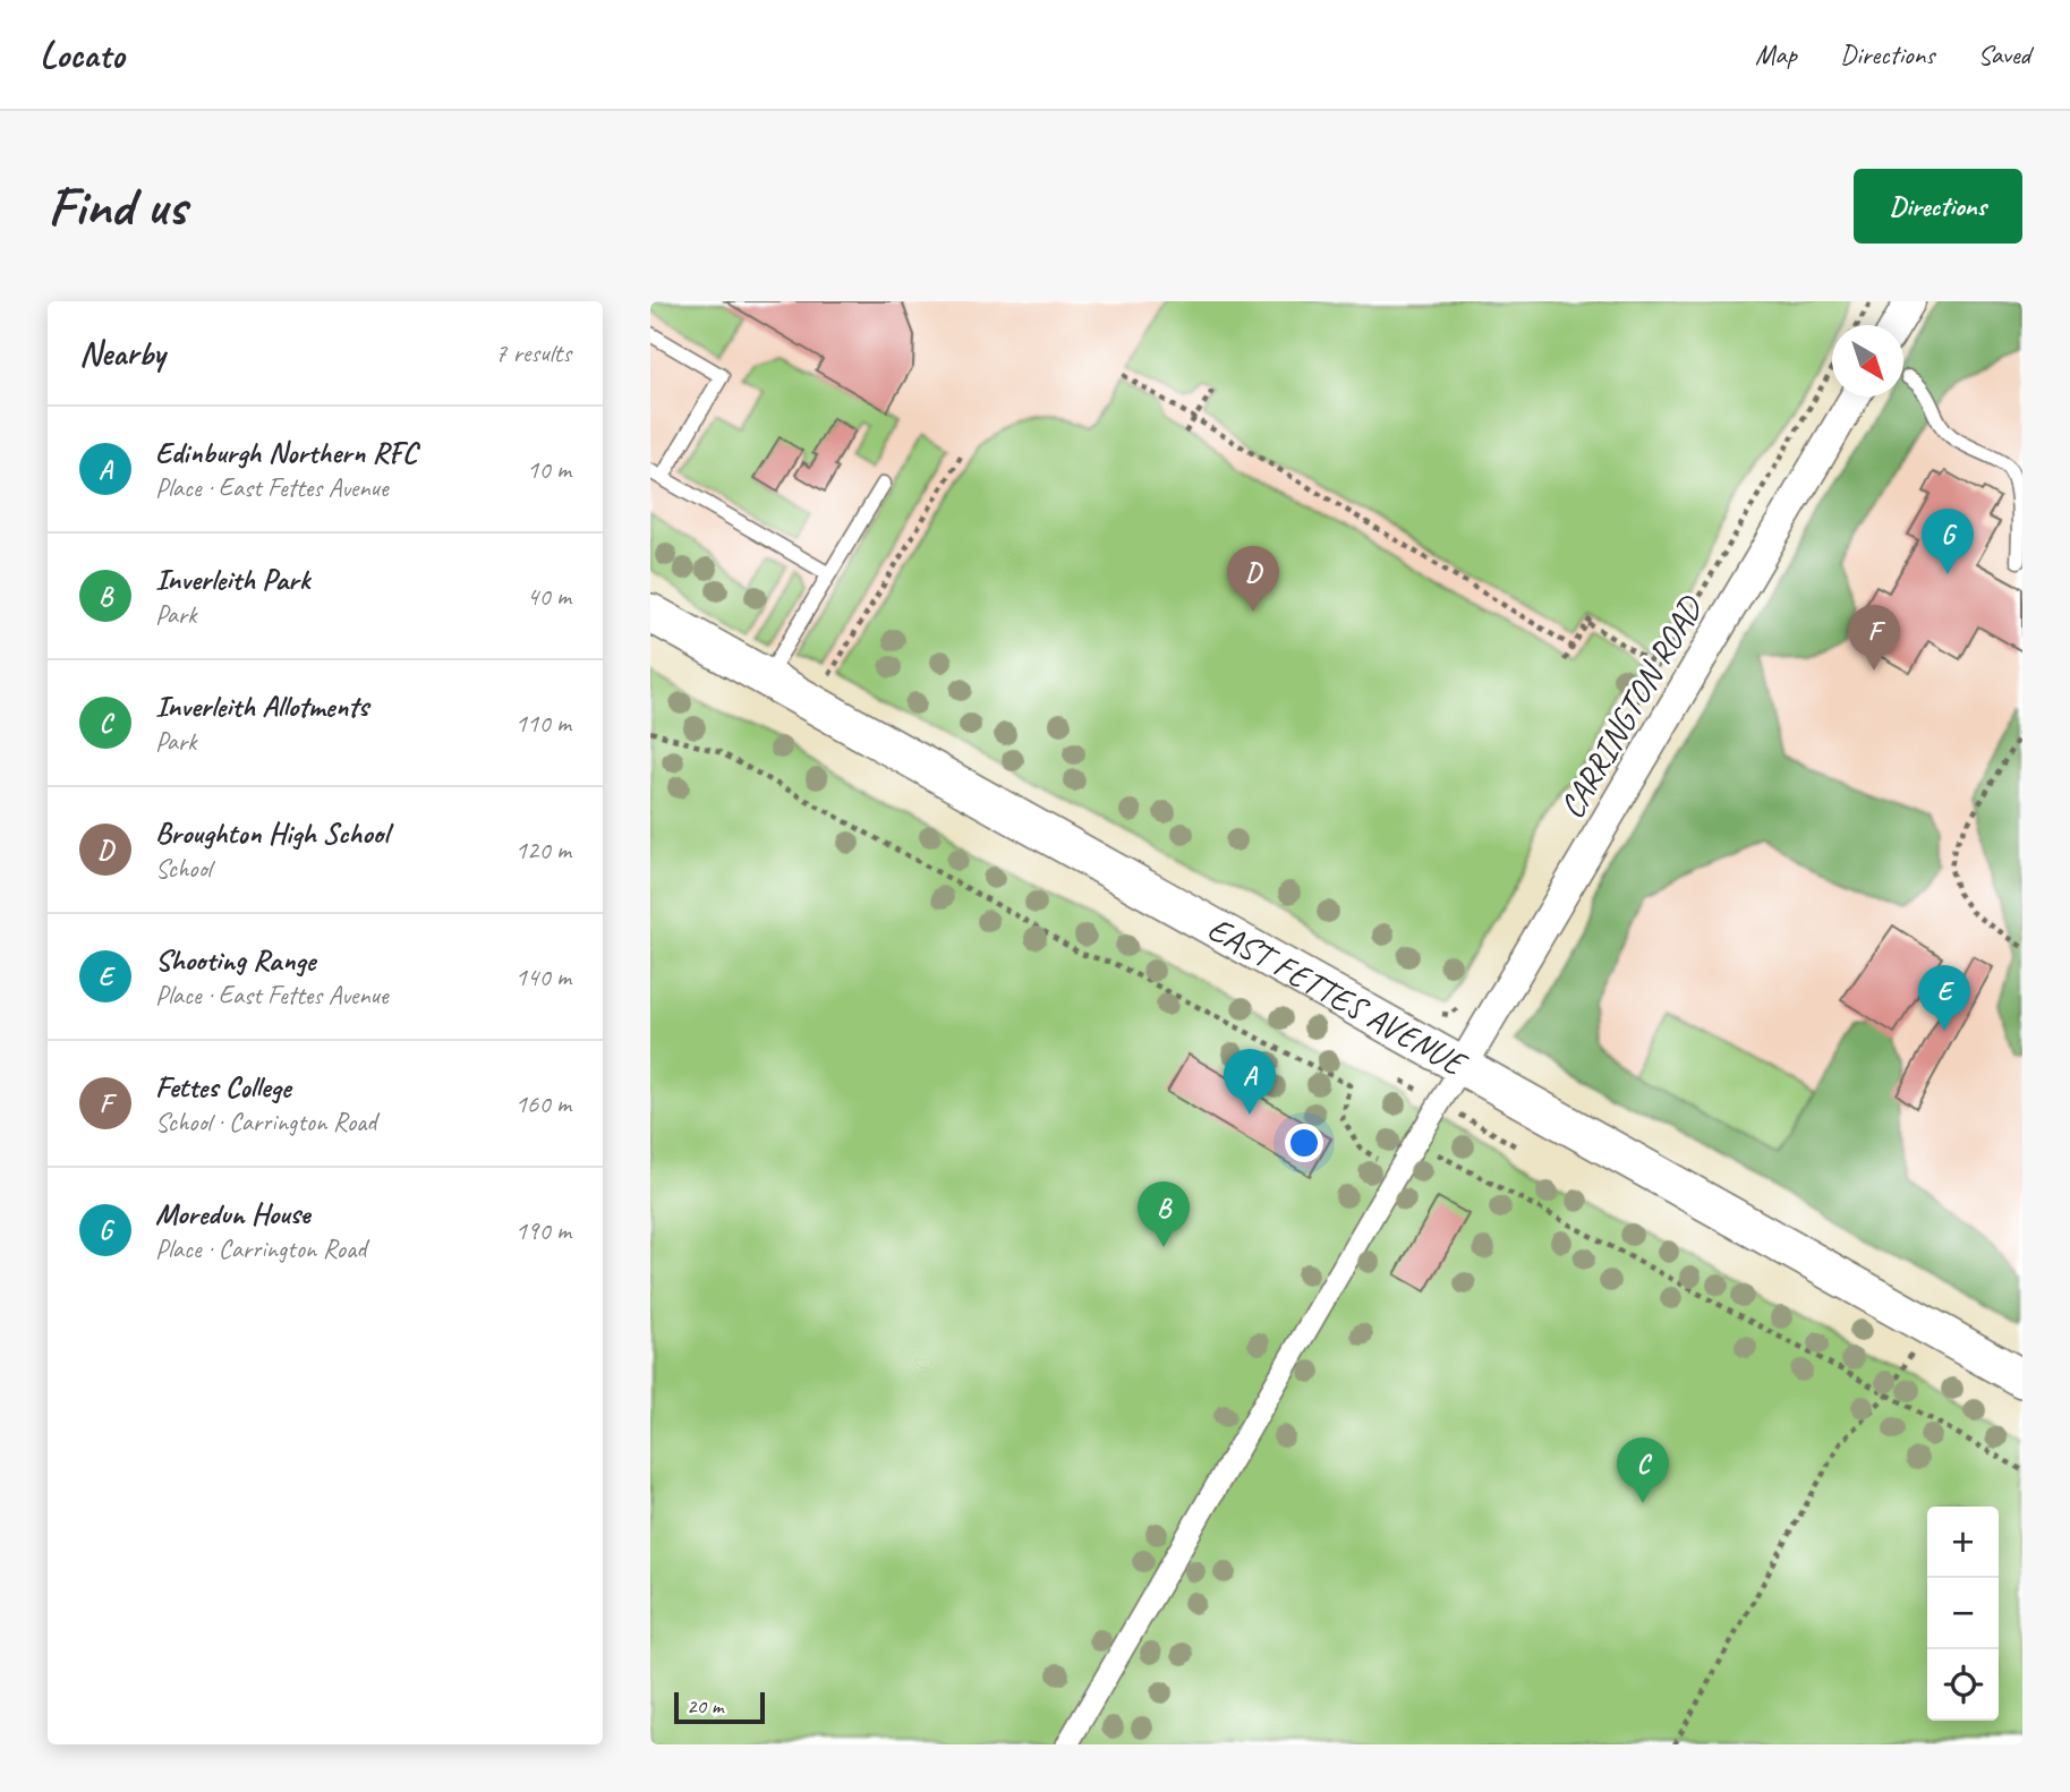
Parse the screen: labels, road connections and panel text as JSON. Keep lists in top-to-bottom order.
{
  "streets": {
    "street": ["CARRINGTON ROAD", "EAST FETTES AVENUE"]
  },
  "crossings": [
    ["CARRINGTON ROAD", "EAST FETTES AVENUE"]
  ],
  "scale_bar": "20 m",
  "north": "bottom right",
  "page": {
    "header": "Locato",
    "nav": ["Map", "Directions", "Saved"],
    "buttons": "Directions",
    "title": "Find us",
    "heading": ["Nearby", "7 results"],
    "list": [
      {
        "mark": "A",
        "name": "Edinburgh Northern RFC",
        "note": "Place · East Fettes Avenue",
        "value": "10 m"
      },
      {
        "mark": "B",
        "name": "Inverleith Park",
        "note": "Park",
        "value": "40 m"
      },
      {
        "mark": "C",
        "name": "Inverleith Allotments",
        "note": "Park",
        "value": "110 m"
      },
      {
        "mark": "D",
        "name": "Broughton High School",
        "note": "School",
        "value": "120 m"
      },
      {
        "mark": "E",
        "name": "Shooting Range",
        "note": "Place · East Fettes Avenue",
        "value": "140 m"
      },
      {
        "mark": "F",
        "name": "Fettes College",
        "note": "School · Carrington Road",
        "value": "160 m"
      },
      {
        "mark": "G",
        "name": "Moredun House",
        "note": "Place · Carrington Road",
        "value": "190 m"
      }
    ],
    "pins": [
      "G",
      "D",
      "F",
      "E",
      "A",
      "B",
      "C"
    ],
    "map_buttons": ["+", "−"],
    "scale": "20 m"
  }
}
